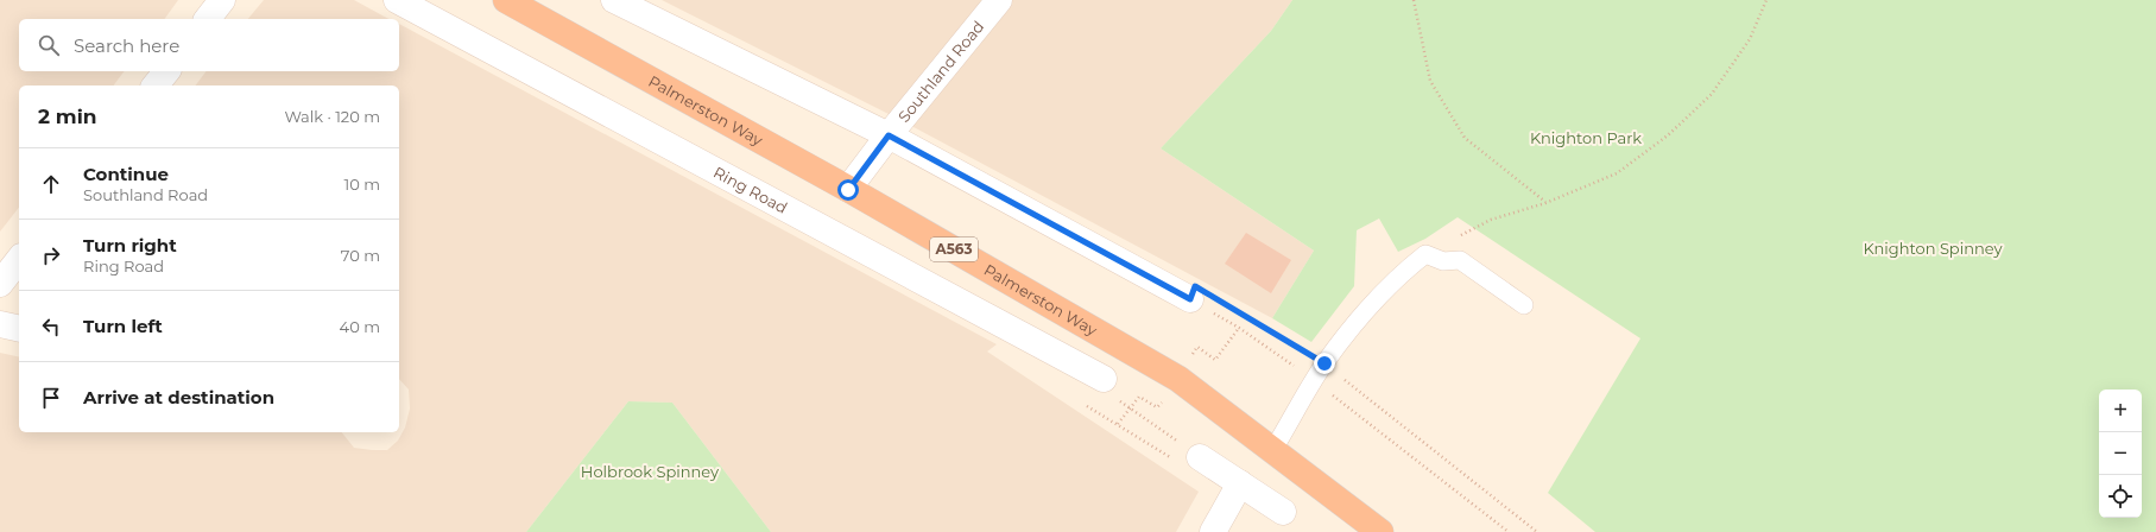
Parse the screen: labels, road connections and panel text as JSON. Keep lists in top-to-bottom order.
{
  "streets": {
    "highway": ["Palmerston Way", "A563"],
    "street": ["Southland Road", "Ring Road"]
  },
  "crossings": [
    ["Southland Road", "Palmerston Way"]
  ],
  "parks": ["Knighton Park", "Knighton Spinney", "Holbrook Spinney"],
  "page": {
    "search": "Search here",
    "heading": ["2 min", "Walk · 120 m"],
    "list": [
      ["Continue", "Southland Road", "10 m"],
      ["Turn right", "Ring Road", "70 m"],
      ["Turn left", "40 m"],
      "Arrive at destination"
    ],
    "map_buttons": ["+", "−"]
  }
}
